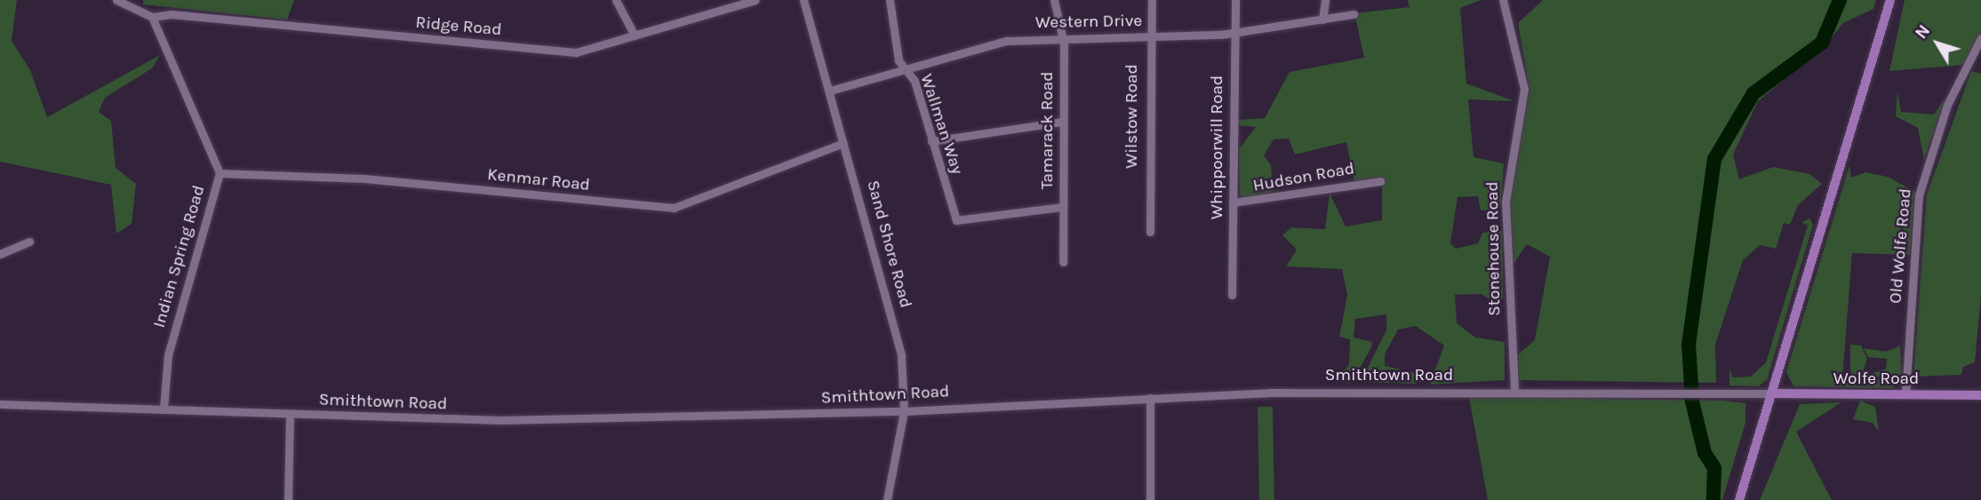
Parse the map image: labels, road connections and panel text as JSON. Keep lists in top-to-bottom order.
{
  "streets": {
    "main road": ["Wolfe Road"],
    "street": [
      "Western Drive",
      "Ridge Road",
      "Wilstow Road",
      "Wallman Way",
      "Tamarack Road",
      "Whippoorwill Road",
      "Hudson Road",
      "Kenmar Road",
      "Sand Shore Road",
      "Old Wolfe Road",
      "Stonehouse Road",
      "Indian Spring Road",
      "Smithtown Road"
    ]
  },
  "crossings": [
    ["Western Drive", "Wilstow Road"],
    ["Western Drive", "Wallman Way"],
    ["Western Drive", "Tamarack Road"],
    ["Western Drive", "Whippoorwill Road"],
    ["Western Drive", "Sand Shore Road"],
    ["Ridge Road", "Indian Spring Road"],
    ["Wallman Way", "Tamarack Road"],
    ["Whippoorwill Road", "Hudson Road"],
    ["Kenmar Road", "Sand Shore Road"],
    ["Kenmar Road", "Indian Spring Road"],
    ["Sand Shore Road", "Smithtown Road"],
    ["Old Wolfe Road", "Wolfe Road"],
    ["Stonehouse Road", "Smithtown Road"],
    ["Indian Spring Road", "Smithtown Road"],
    ["Smithtown Road", "Wolfe Road"]
  ],
  "north": "top left"
}
